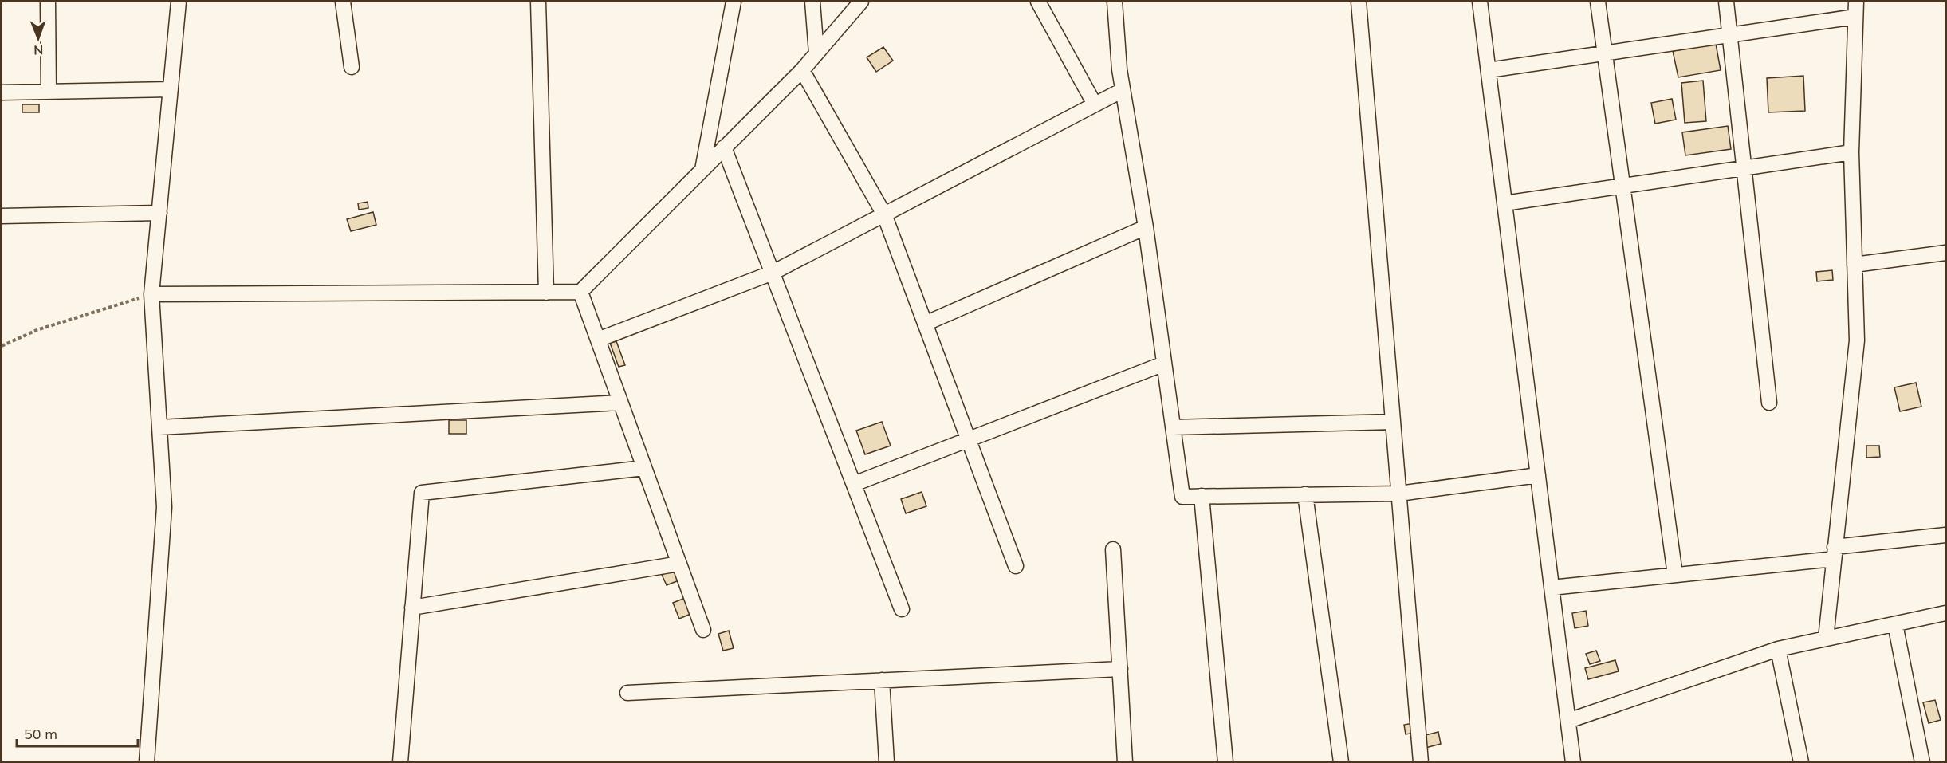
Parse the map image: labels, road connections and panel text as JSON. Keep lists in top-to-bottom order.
{
  "scale_bar": "50 m",
  "north": "bottom"
}
